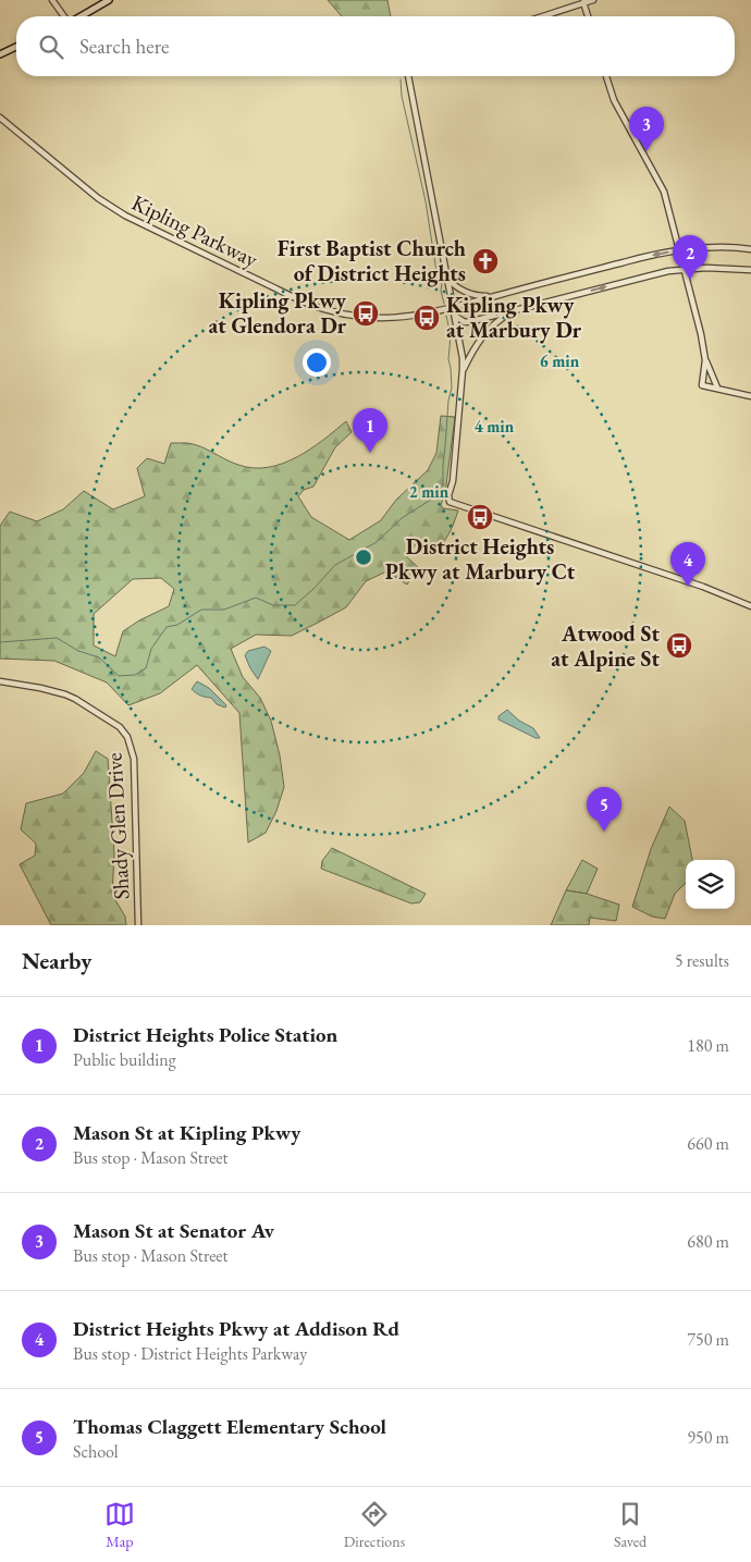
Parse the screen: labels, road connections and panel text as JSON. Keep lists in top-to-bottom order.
{
  "streets": {
    "street": ["Kipling Parkway", "Shady Glen Drive"]
  },
  "places": {
    "church": ["First Baptist Church of District Heights"],
    "bus stop": [
      "Kipling Pkwy at Glendora Dr",
      "Kipling Pkwy at Marbury Dr",
      "District Heights Pkwy at Marbury Ct",
      "Atwood St at Alpine St"
    ]
  },
  "page": {
    "search": "Search here",
    "pins": [
      "3",
      "2",
      "1",
      "4",
      "5"
    ],
    "heading": ["Nearby", "5 results"],
    "list": [
      {
        "mark": "1",
        "name": "District Heights Police Station",
        "note": "Public building",
        "value": "180 m"
      },
      {
        "mark": "2",
        "name": "Mason St at Kipling Pkwy",
        "note": "Bus stop · Mason Street",
        "value": "660 m"
      },
      {
        "mark": "3",
        "name": "Mason St at Senator Av",
        "note": "Bus stop · Mason Street",
        "value": "680 m"
      },
      {
        "mark": "4",
        "name": "District Heights Pkwy at Addison Rd",
        "note": "Bus stop · District Heights Parkway",
        "value": "750 m"
      },
      {
        "mark": "5",
        "name": "Thomas Claggett Elementary School",
        "note": "School",
        "value": "950 m"
      }
    ],
    "nav": ["Map", "Directions", "Saved"]
  },
  "rings": ["6 min", "4 min", "2 min"]
}
